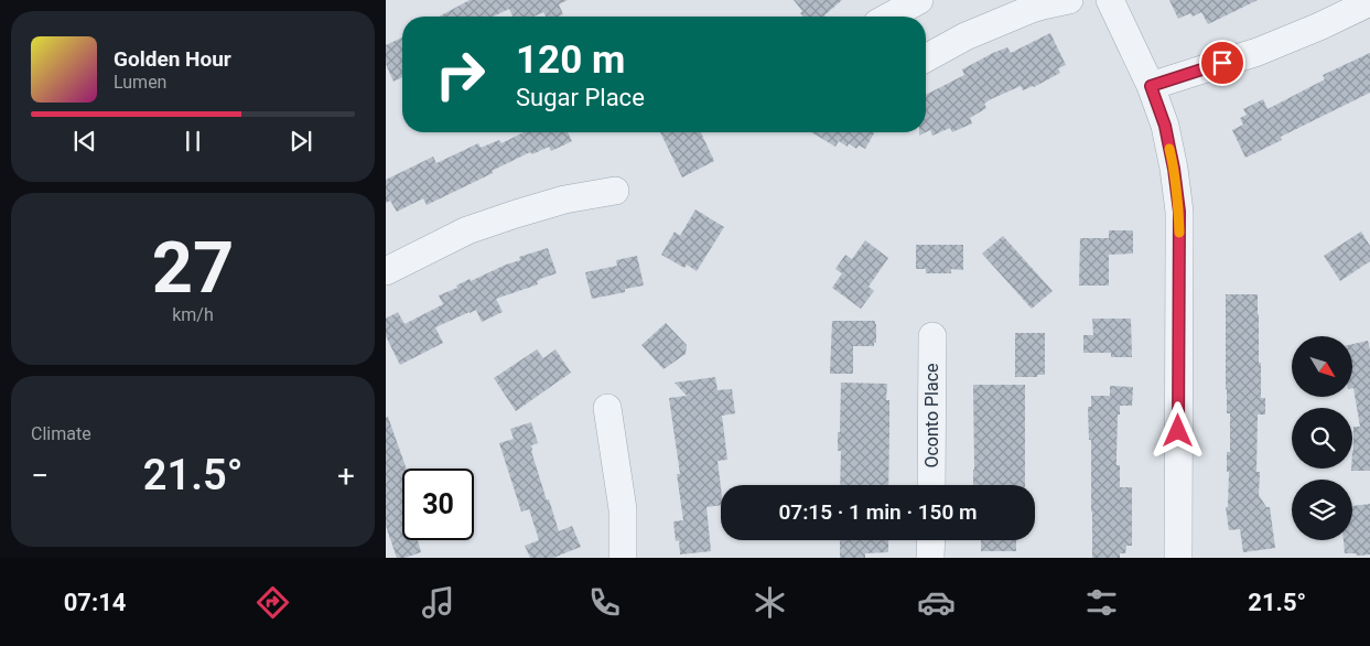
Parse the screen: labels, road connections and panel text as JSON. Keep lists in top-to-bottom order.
{
  "streets": {
    "street": ["Oconto Place"]
  },
  "north": "bottom right",
  "page": {
    "turn": ["120 m", "Sugar Place"],
    "song": ["Golden Hour", "Lumen"],
    "tile": [
      ["27", "km/h"],
      "Climate"
    ],
    "heat": ["−", "21.5°", "+"],
    "limit": "30",
    "trip": "07:15 · 1 min · 150 m",
    "tabs": ["07:14", "21.5°"]
  }
}
